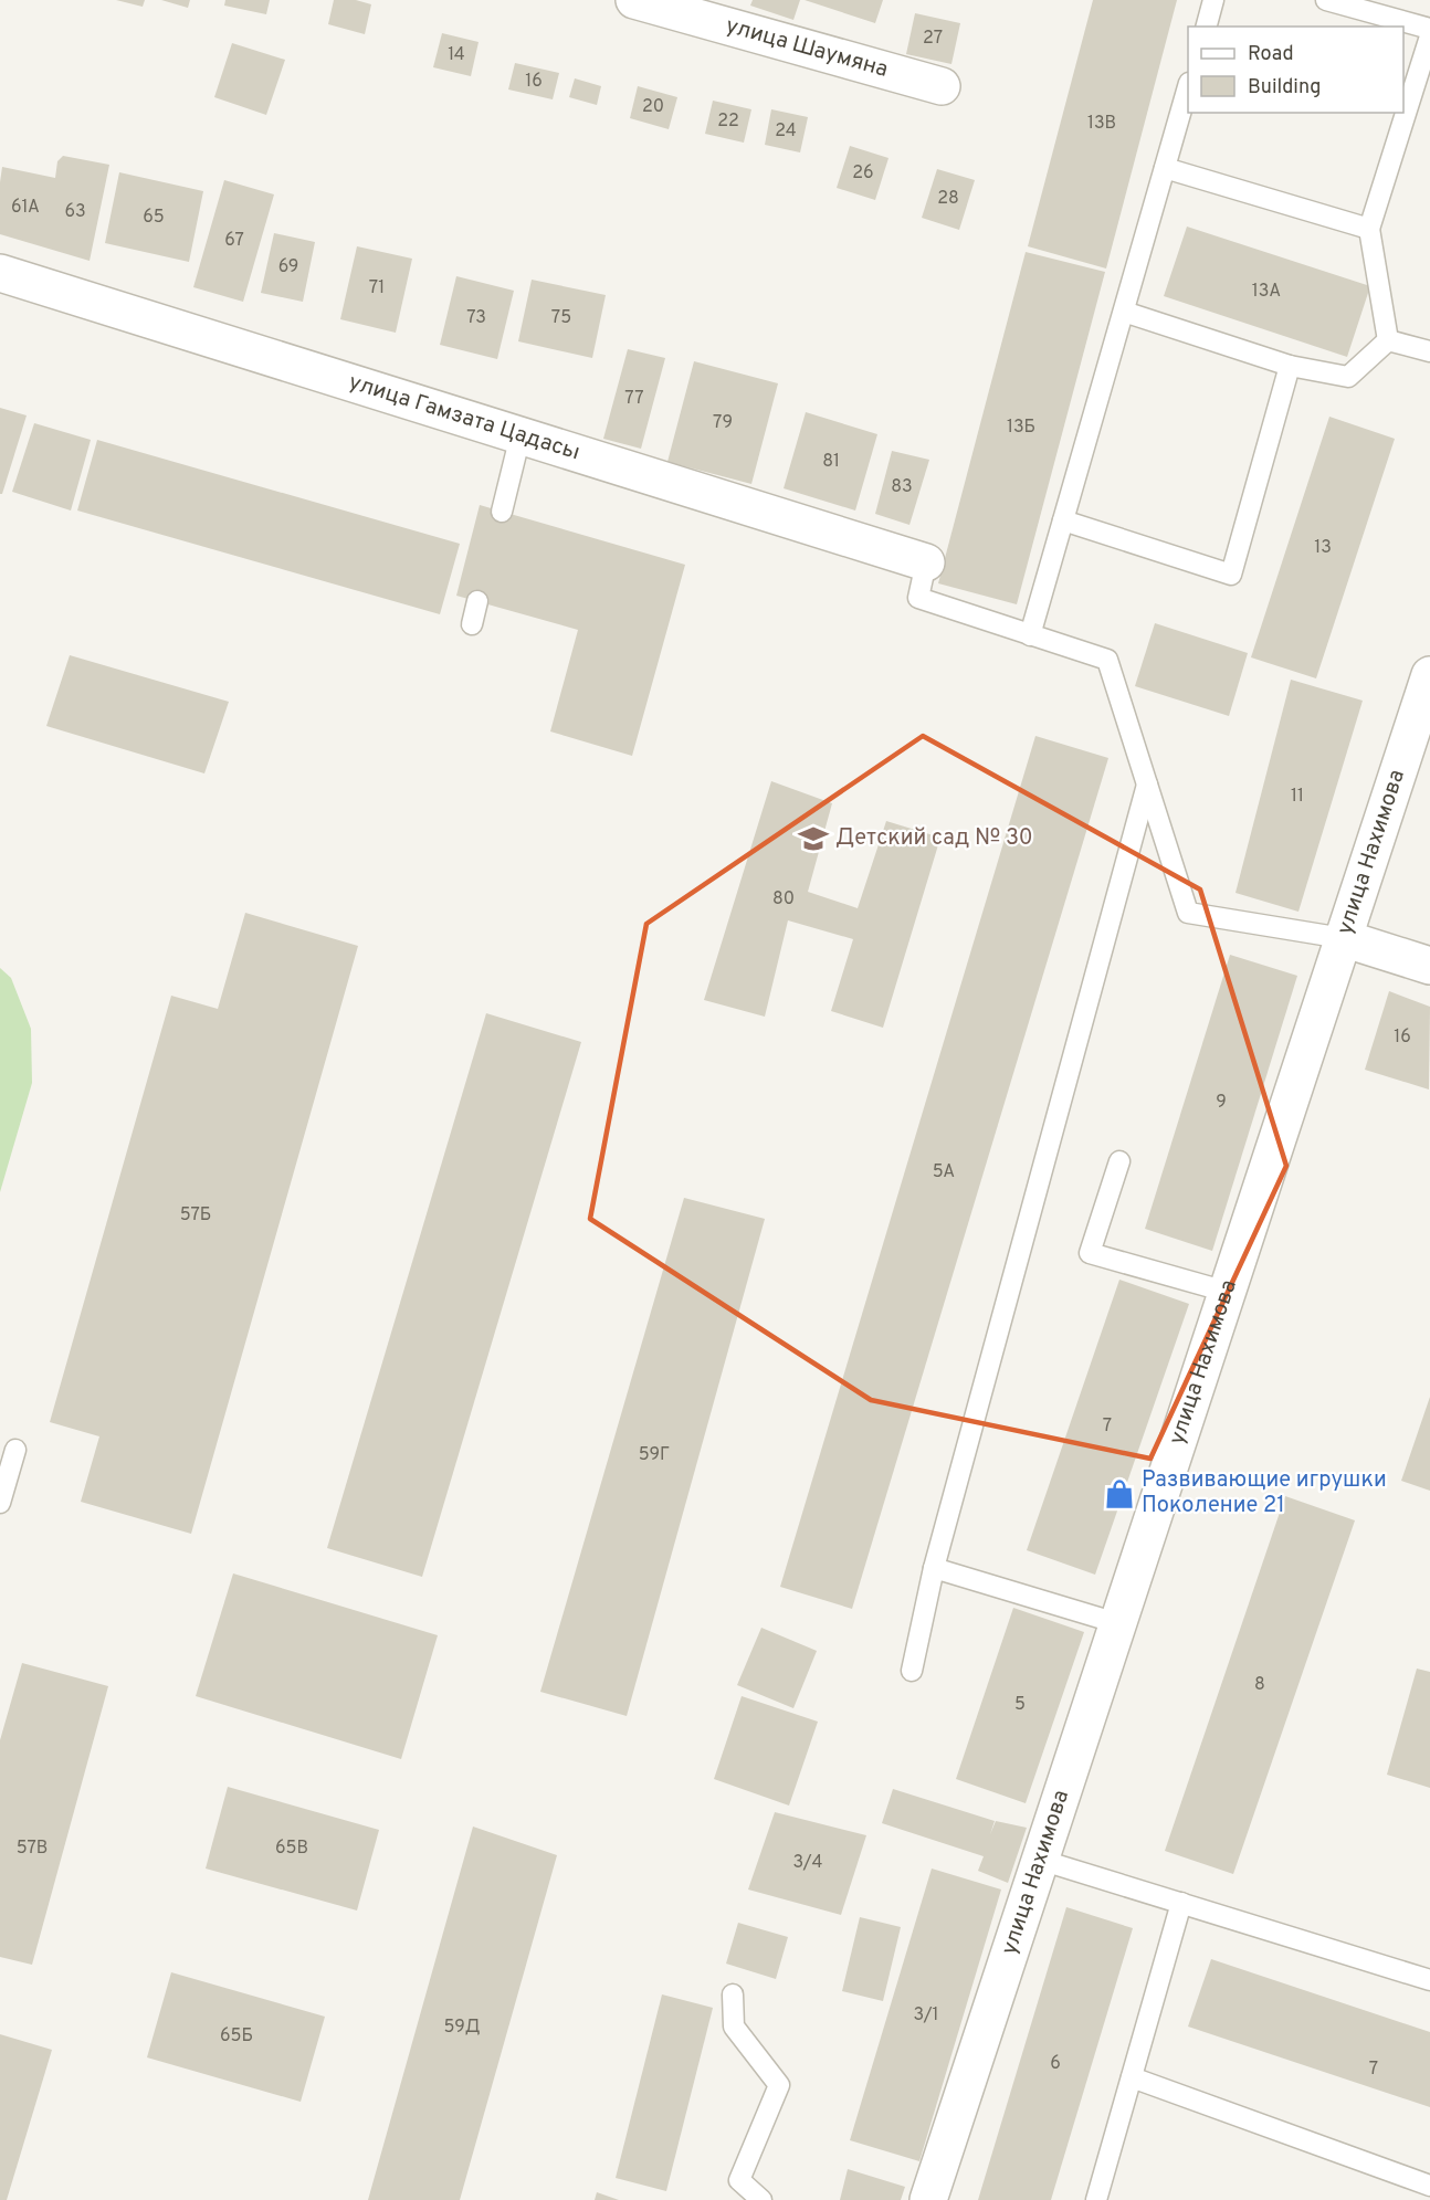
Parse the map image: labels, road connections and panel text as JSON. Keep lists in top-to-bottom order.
{
  "streets": {
    "street": ["улица Шаумяна", "улица Гамзата Цадасы", "улица Нахимова"]
  },
  "places": {
    "school or university": ["Детский сад № 30"],
    "shop": ["Развивающие игрушки Поколение 21"]
  },
  "house_numbers": [
    "27",
    "14",
    "16",
    "20",
    "22",
    "13В",
    "24",
    "26",
    "28",
    "61А",
    "63",
    "65",
    "67",
    "69",
    "71",
    "13А",
    "73",
    "75",
    "77",
    "79",
    "13Б",
    "81",
    "83",
    "13",
    "11",
    "80",
    "16",
    "9",
    "5А",
    "57Б",
    "7",
    "59Г",
    "8",
    "5",
    "57В",
    "65В",
    "3/4",
    "3/1",
    "59Д",
    "65Б",
    "6",
    "7"
  ],
  "legend": ["Road", "Building"]
}
